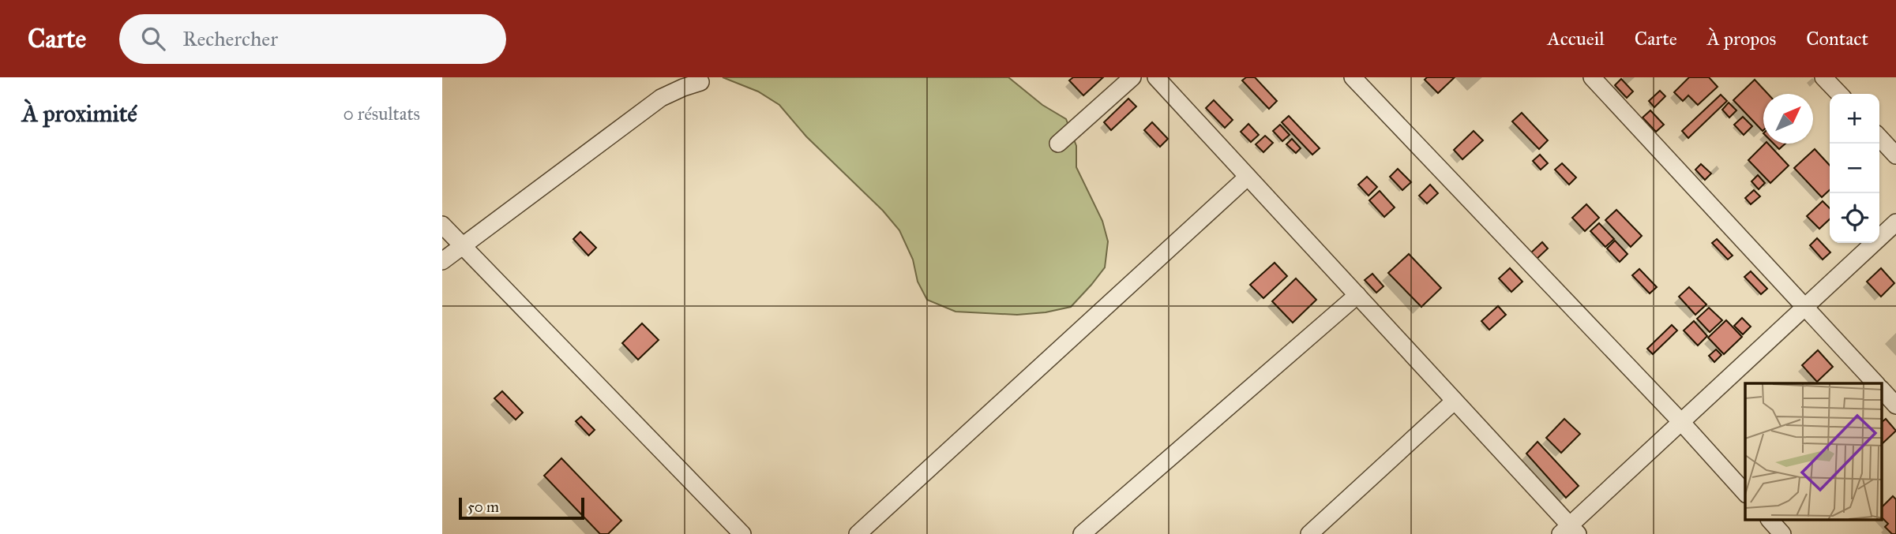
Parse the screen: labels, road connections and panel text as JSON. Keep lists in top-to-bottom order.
{
  "scale_bar": "50 m",
  "north": "top right",
  "page": {
    "header": "Carte",
    "search": "Rechercher",
    "nav": [
      "Accueil",
      "Carte",
      "À propos",
      "Contact"
    ],
    "heading": ["À proximité", "0 résultats"],
    "map_buttons": ["+", "−"],
    "scale": "50 m"
  }
}
